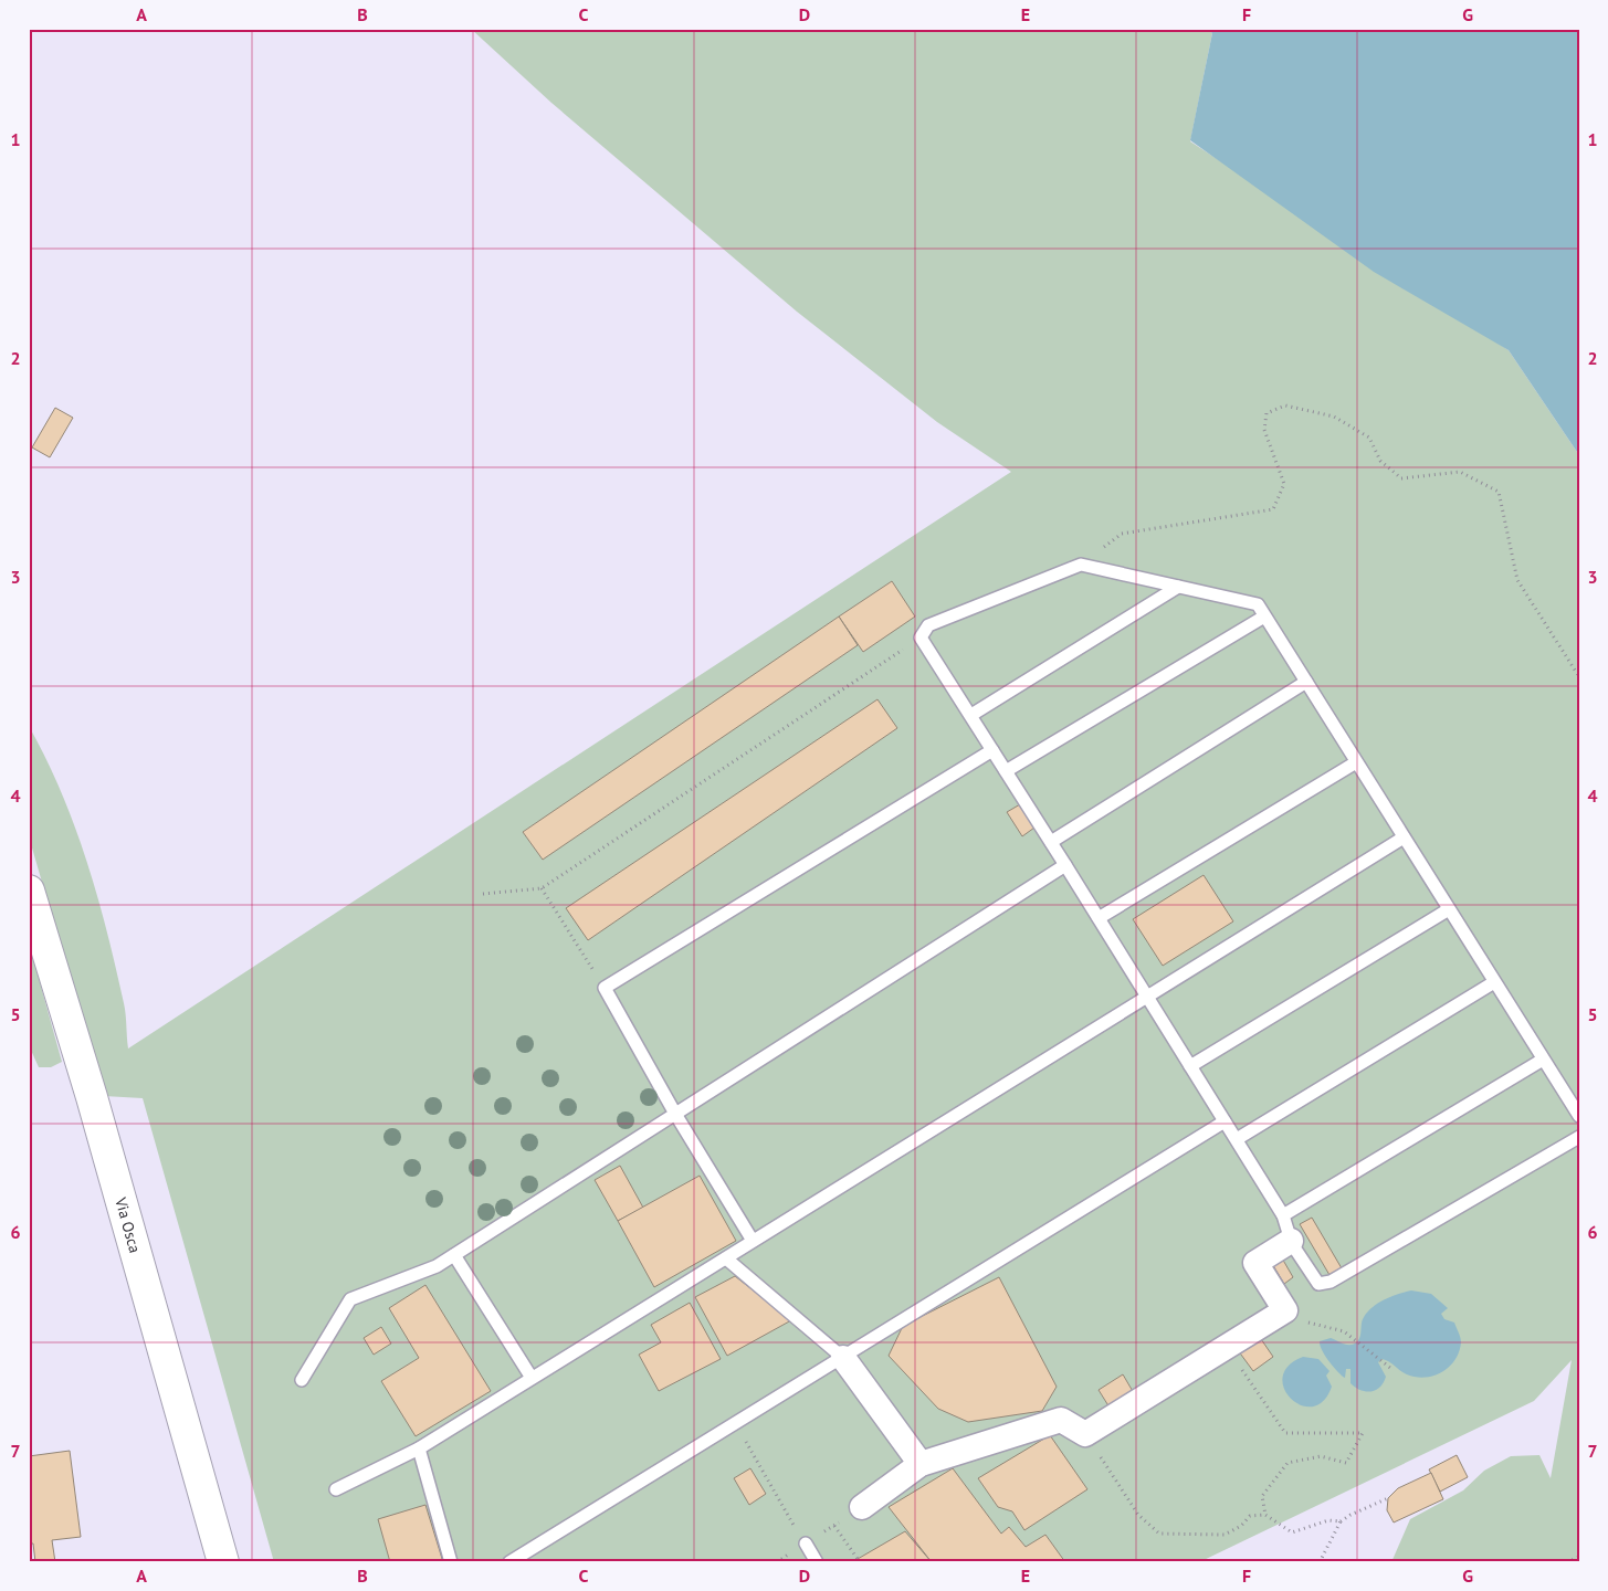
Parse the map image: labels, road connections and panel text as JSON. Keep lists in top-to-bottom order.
{
  "streets": {
    "street": ["Via Osca"]
  },
  "grid": {
    "columns": [
      "A",
      "B",
      "C",
      "D",
      "E",
      "F",
      "G"
    ],
    "rows": [
      "1",
      "2",
      "3",
      "4",
      "5",
      "6",
      "7"
    ]
  }
}
